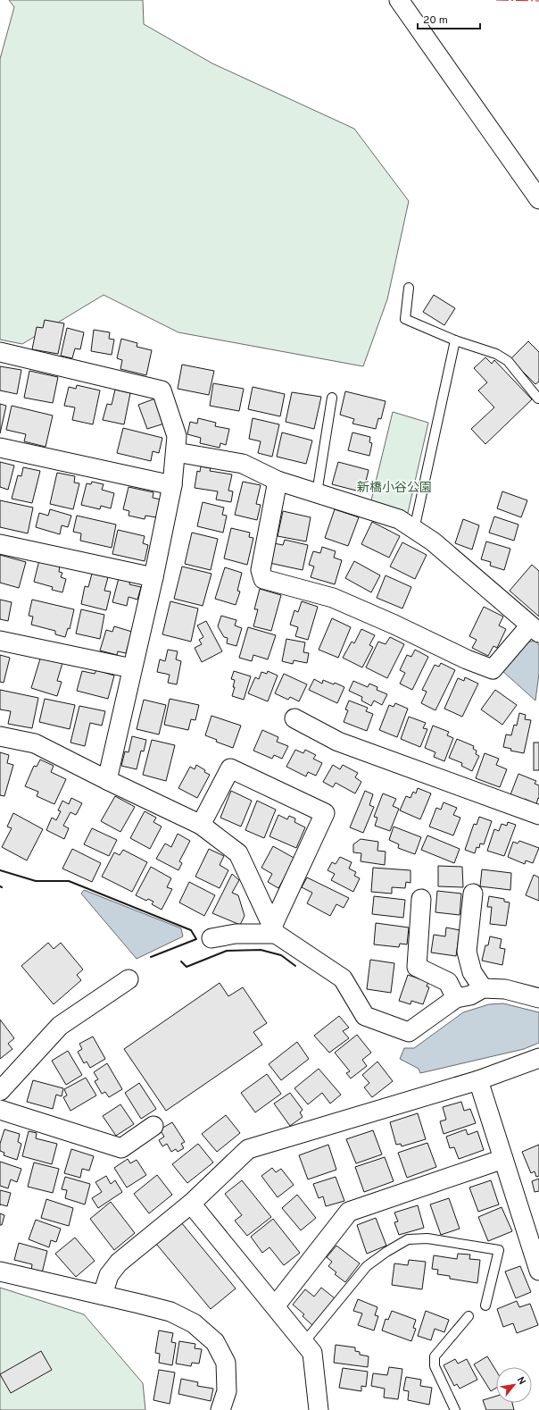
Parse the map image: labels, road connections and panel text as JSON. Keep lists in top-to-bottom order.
{
  "parks": ["新橋小谷公園"],
  "scale_bar": "20 m",
  "north": "top right"
}
